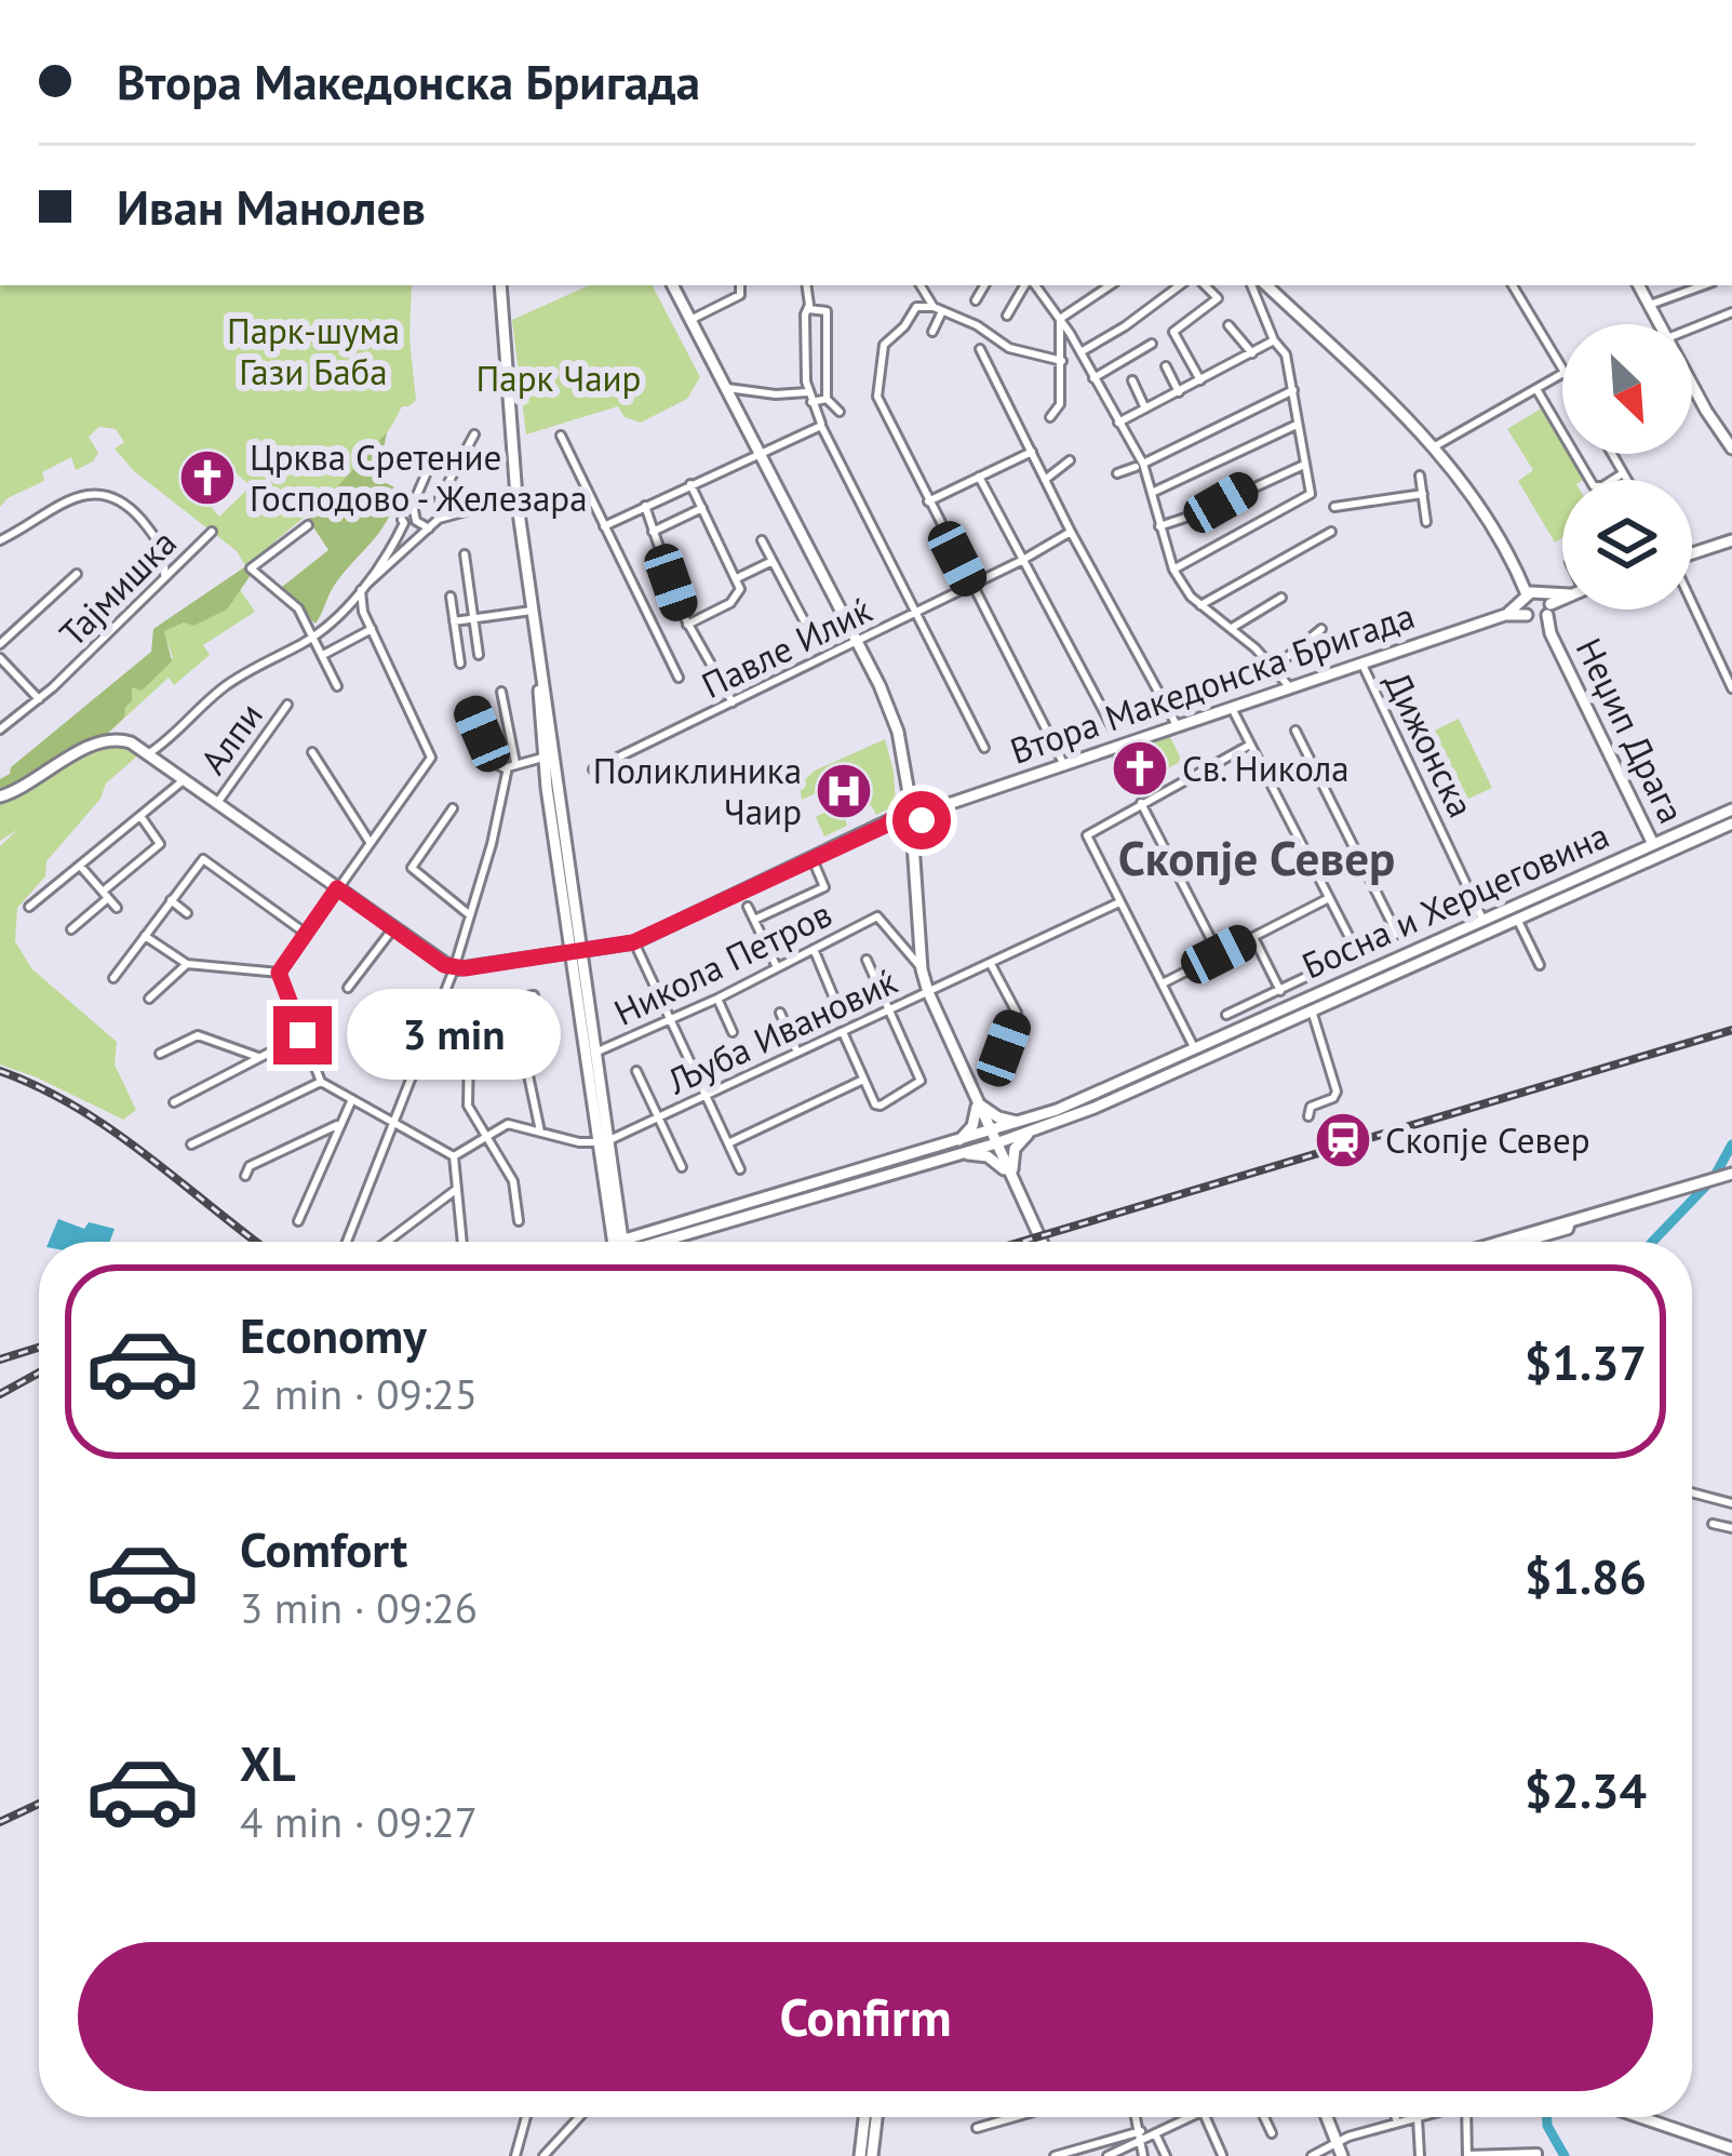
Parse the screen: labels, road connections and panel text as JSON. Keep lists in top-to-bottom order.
{
  "streets": {
    "street": [
      "Тајмишка",
      "Павле Илиќ",
      "Втора Македонска Бригада",
      "Неџип Драга",
      "Алпи",
      "Дижонска",
      "Босна и Херцеговина",
      "Никола Петров",
      "Љуба Ивановиќ"
    ]
  },
  "crossings": [
    ["Втора Македонска Бригада", "Неџип Драга"],
    ["Втора Македонска Бригада", "Дижонска"],
    ["Неџип Драга", "Босна и Херцеговина"],
    ["Дижонска", "Босна и Херцеговина"]
  ],
  "districts": ["Скопје Север"],
  "parks": ["Парк-шума Гази Баба", "Парк Чаир"],
  "places": {
    "church": ["Црква Сретение Господово - Железара", "Св. Никола"],
    "hospital": ["Поликлиника Чаир"],
    "station": ["Скопје Север"]
  },
  "north": "bottom right",
  "page": {
    "banner": ["Втора Македонска Бригада", "Иван Манолев"],
    "bubble": "3 min",
    "list": [
      {
        "name": "Economy",
        "note": "2 min · 09:25",
        "value": "$1.37"
      },
      {
        "name": "Comfort",
        "note": "3 min · 09:26",
        "value": "$1.86"
      },
      {
        "name": "XL",
        "note": "4 min · 09:27",
        "value": "$2.34"
      }
    ],
    "buttons": "Confirm"
  }
}
